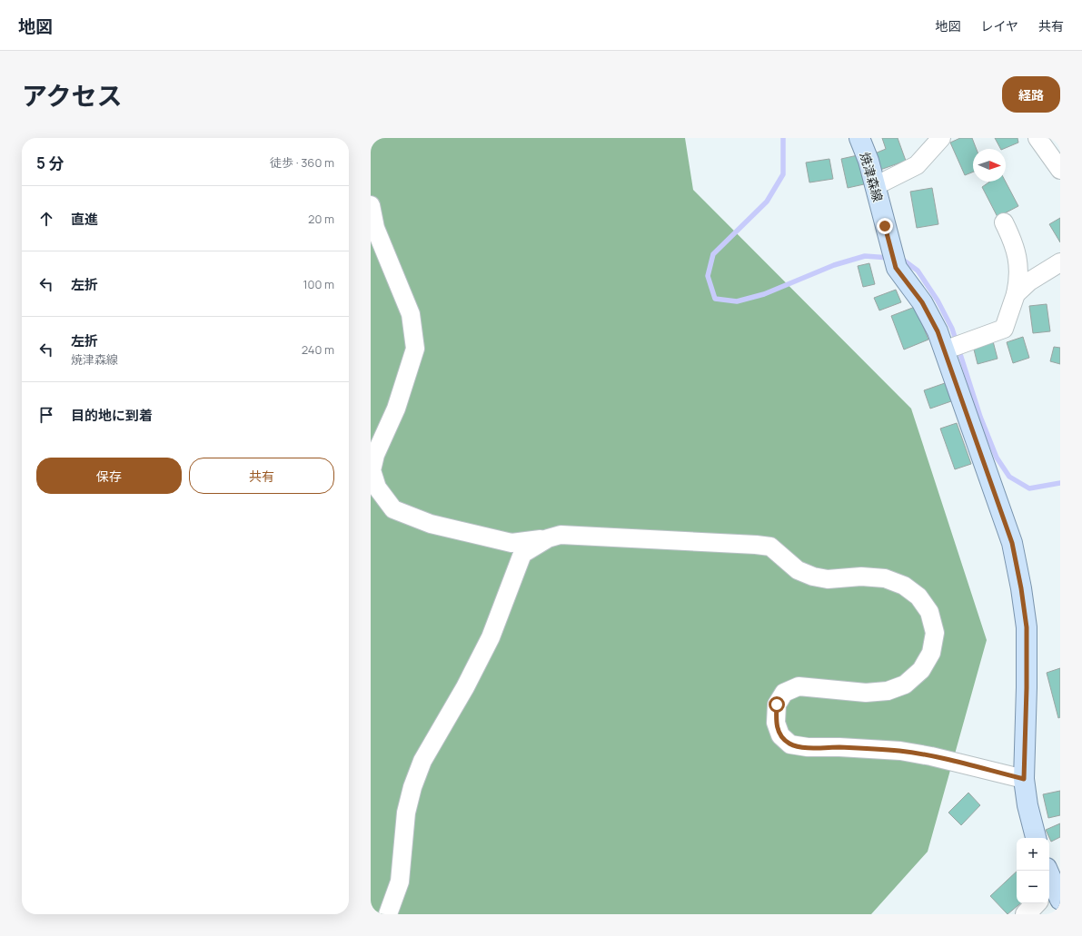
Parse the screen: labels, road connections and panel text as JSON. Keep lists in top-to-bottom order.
{
  "streets": {
    "main road": ["焼津森線"]
  },
  "north": "right",
  "page": {
    "header": "地図",
    "nav": ["地図", "レイヤ", "共有"],
    "title": "アクセス",
    "buttons": [
      "経路",
      ["保存", "共有"]
    ],
    "heading": ["5 分", "徒歩 · 360 m"],
    "list": [
      ["直進", "20 m"],
      ["左折", "100 m"],
      ["左折", "焼津森線", "240 m"],
      "目的地に到着"
    ],
    "map_buttons": ["+", "−"]
  }
}
